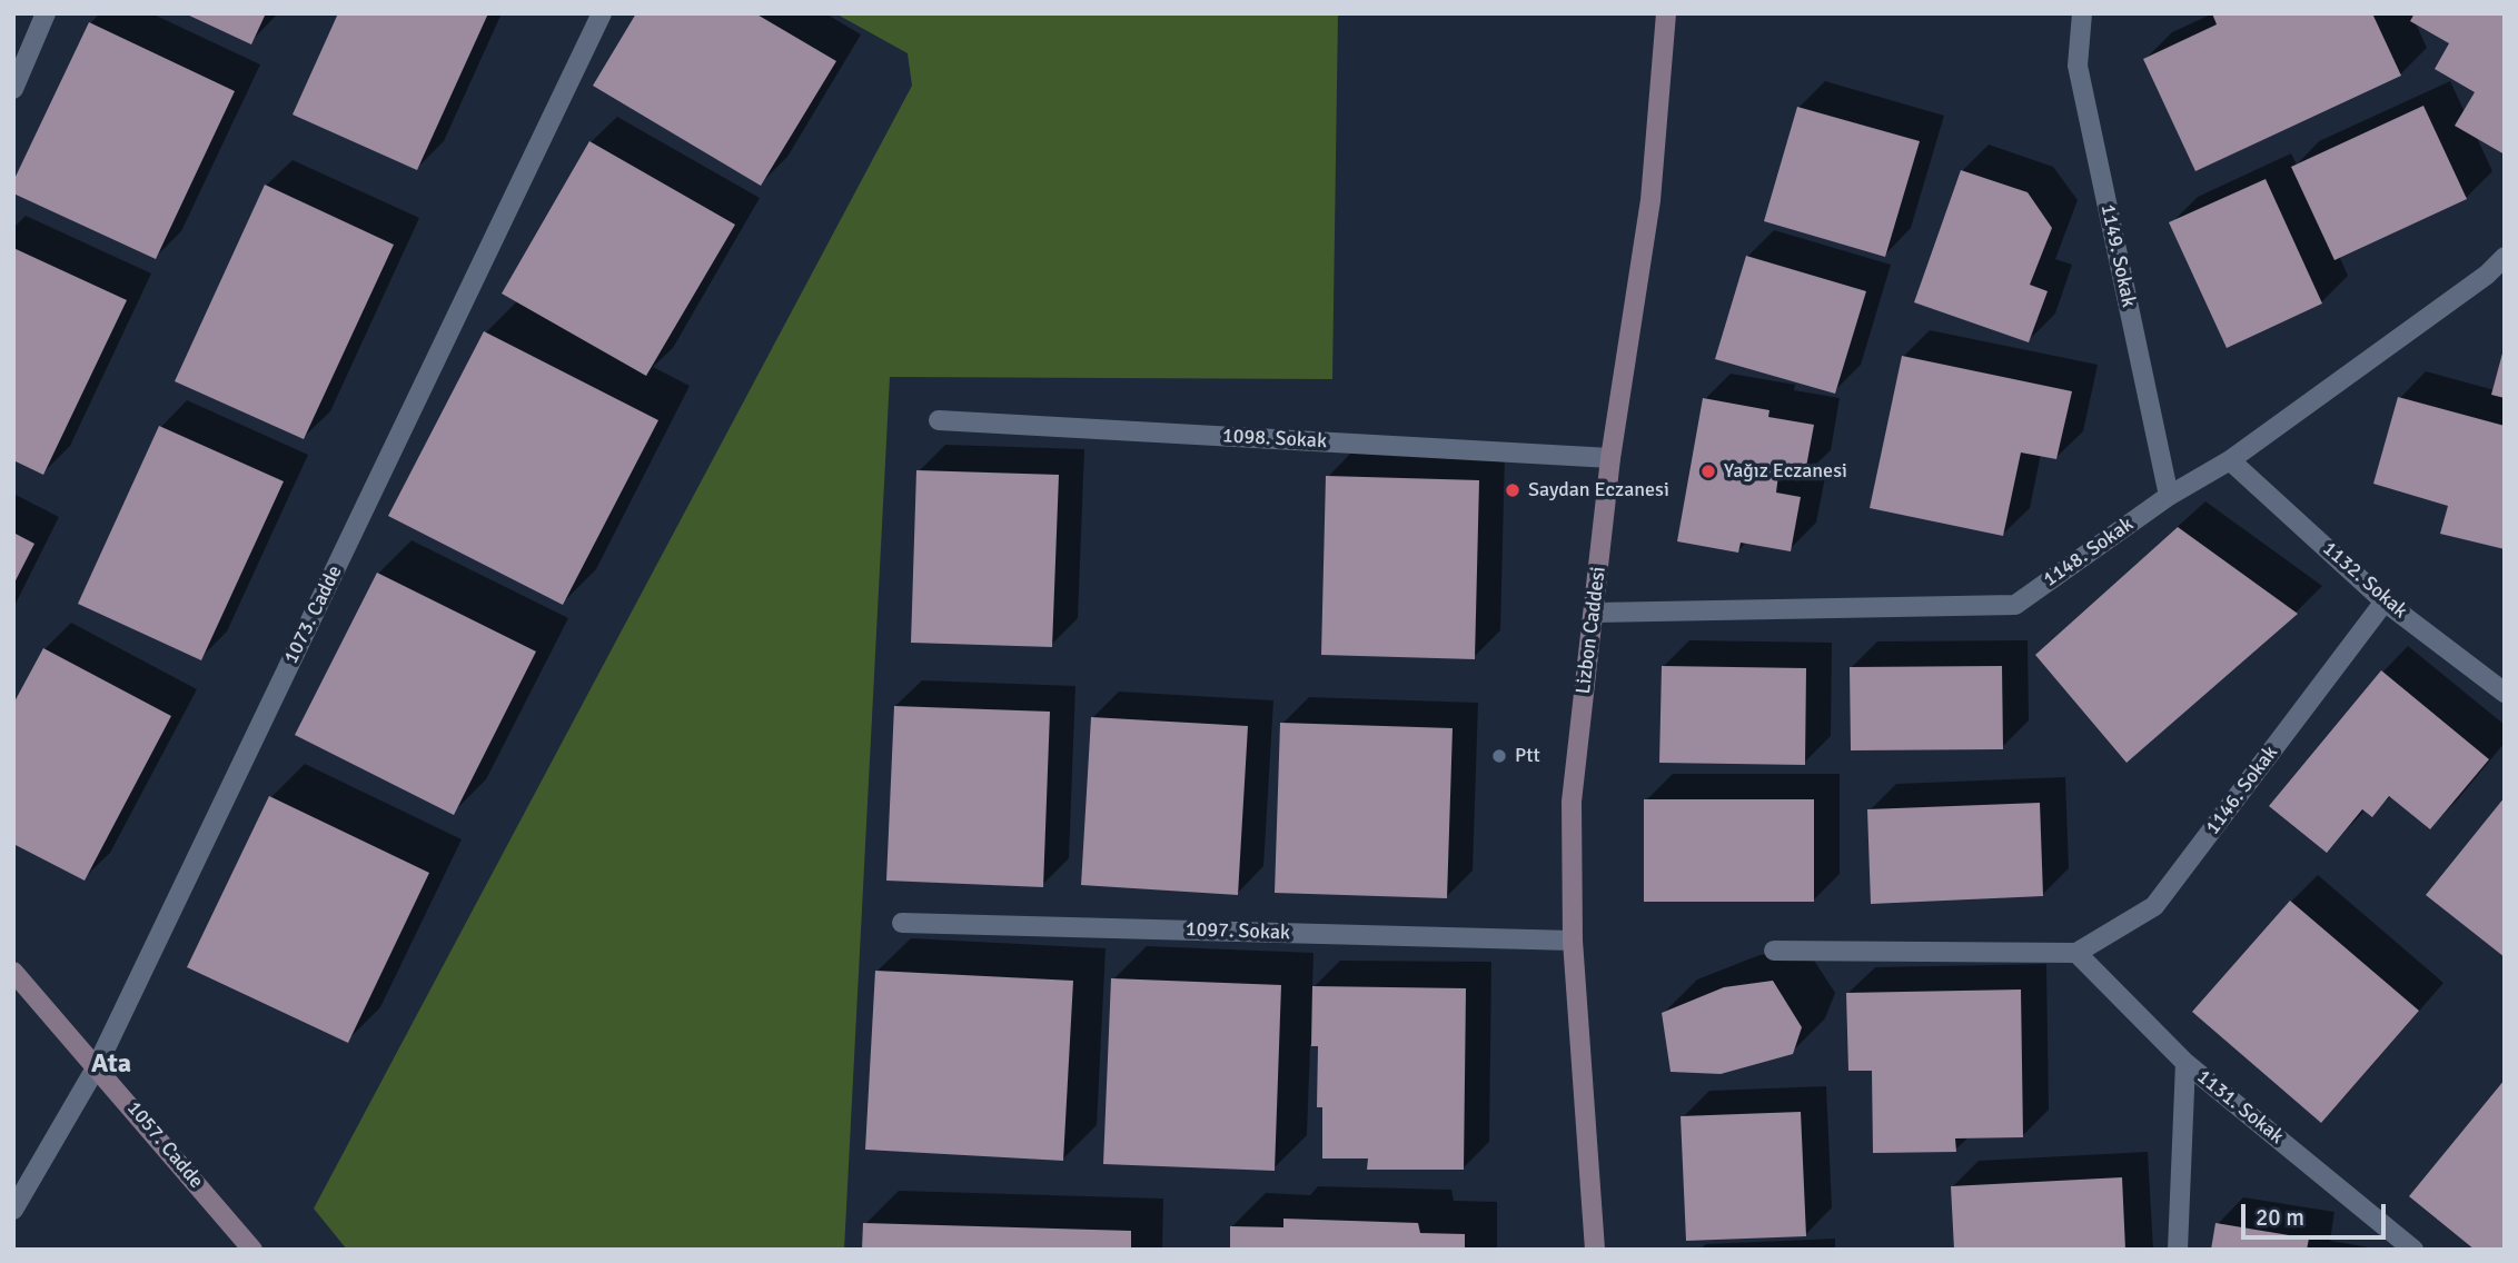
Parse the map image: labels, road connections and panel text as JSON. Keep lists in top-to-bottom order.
{
  "streets": {
    "main road": ["Lizbon Caddesi", "1057. Cadde"],
    "street": [
      "1149. Sokak",
      "1098. Sokak",
      "1148. Sokak",
      "1132. Sokak",
      "1073. Cadde",
      "1146. Sokak",
      "1097. Sokak",
      "1131. Sokak"
    ]
  },
  "crossings": [
    ["1149. Sokak", "1148. Sokak"],
    ["1098. Sokak", "Lizbon Caddesi"],
    ["1148. Sokak", "1132. Sokak"],
    ["1148. Sokak", "Lizbon Caddesi"],
    ["1132. Sokak", "1146. Sokak"],
    ["1073. Cadde", "1057. Cadde"],
    ["Lizbon Caddesi", "1097. Sokak"],
    ["1146. Sokak", "1131. Sokak"]
  ],
  "districts": ["Ata"],
  "places": ["Yağız Eczanesi", "Saydan Eczanesi", "Ptt"],
  "scale_bar": "20 m"
}
